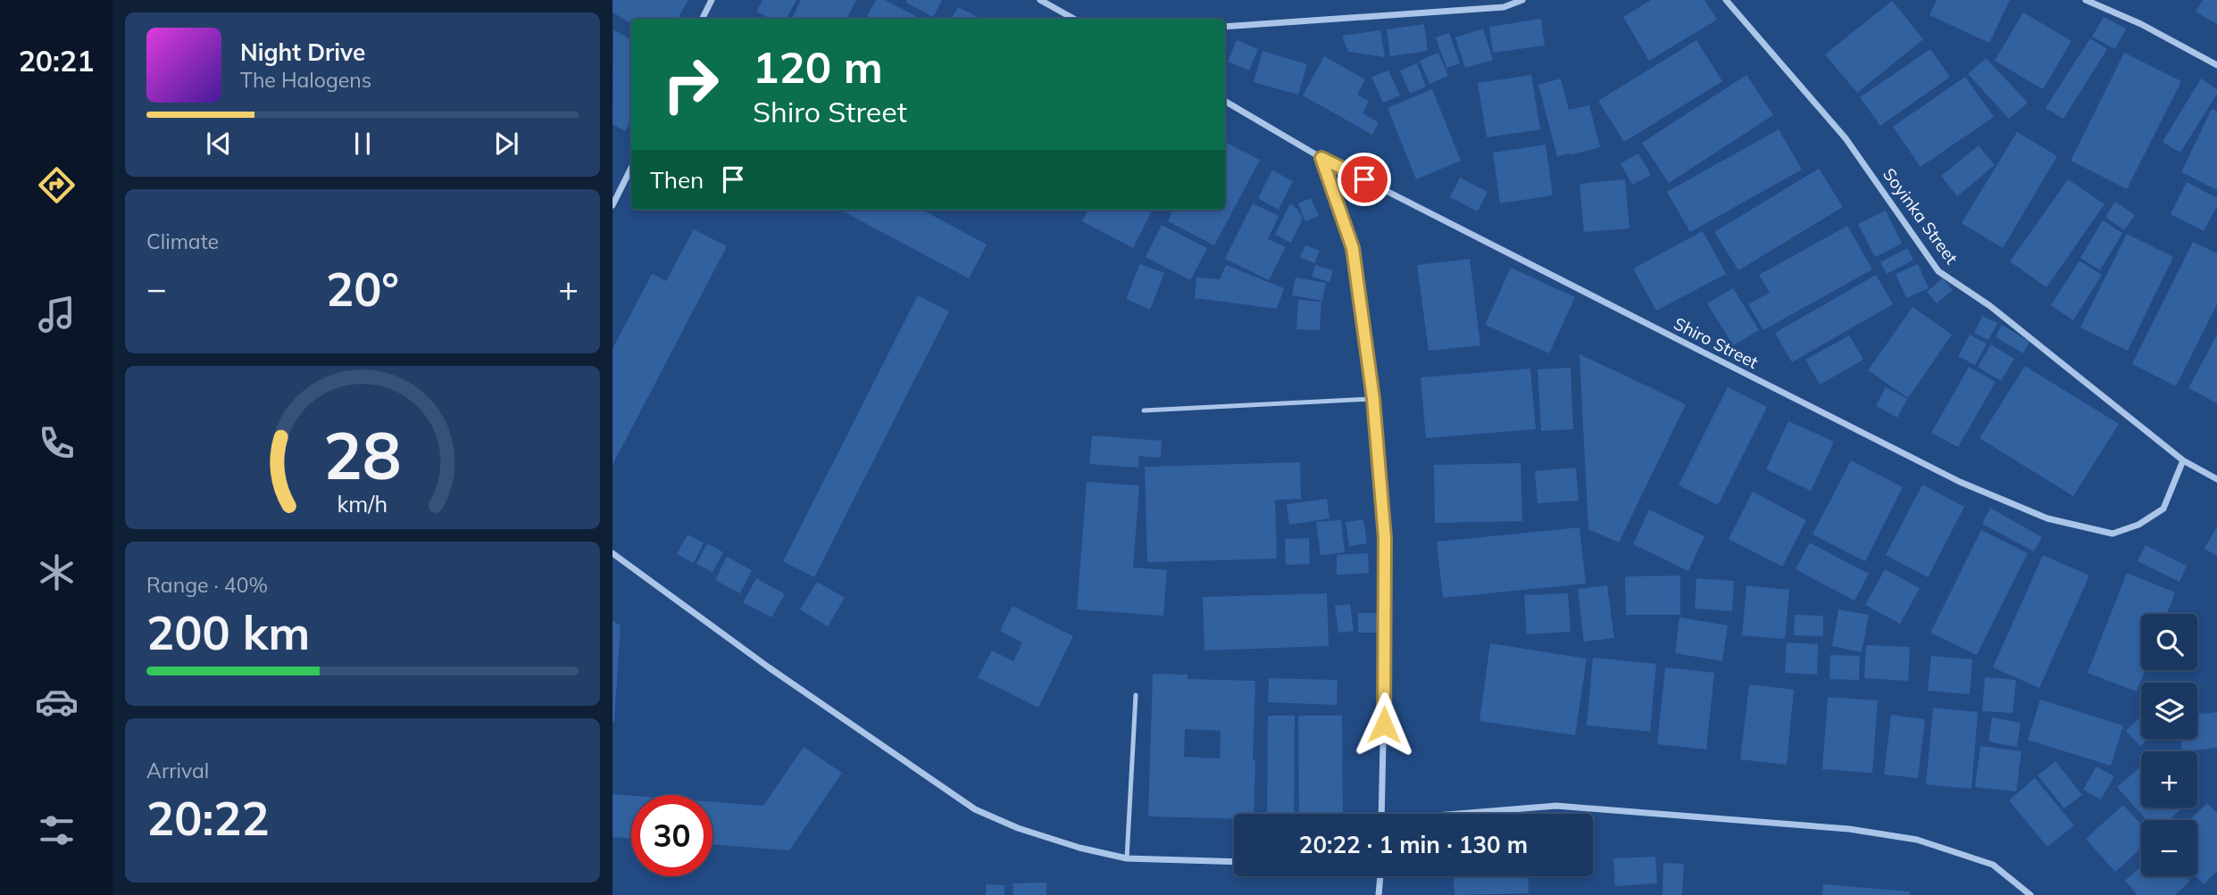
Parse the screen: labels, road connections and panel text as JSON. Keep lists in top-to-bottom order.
{
  "streets": {
    "street": ["Soyinka Street", "Shiro Street"]
  },
  "crossings": [
    ["Soyinka Street", "Shiro Street"]
  ],
  "page": {
    "tabs": "20:21",
    "turn": ["120 m", "Shiro Street"],
    "song": ["Night Drive", "The Halogens"],
    "then": "Then",
    "tile": [
      "Climate",
      ["Range · 40%", "200 km"],
      ["Arrival", "20:22"]
    ],
    "heat": ["−", "20°", "+"],
    "map_buttons": ["+", "−"],
    "limit": "30",
    "trip": "20:22 · 1 min · 130 m",
    "gauge": ["28", "km/h"]
  }
}
